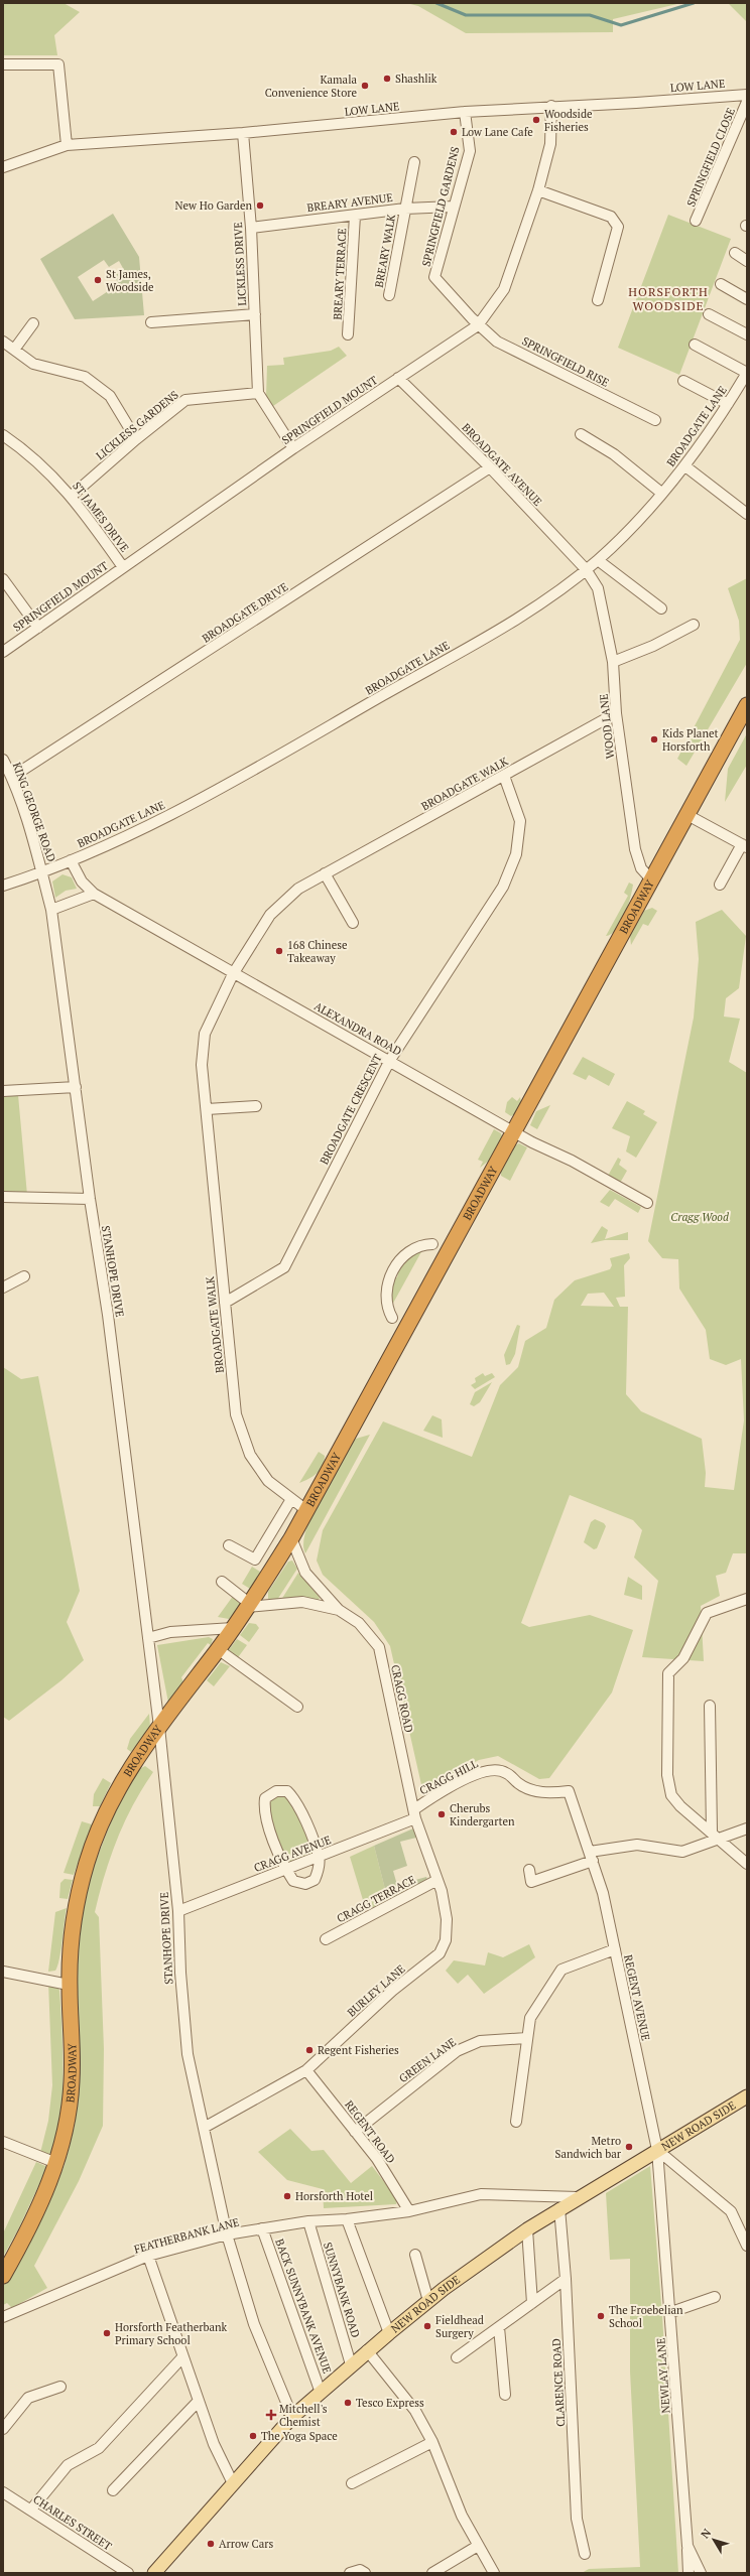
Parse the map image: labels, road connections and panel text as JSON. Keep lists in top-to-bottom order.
{
  "streets": {
    "highway": ["BROADWAY"],
    "main road": ["NEW ROAD SIDE"],
    "street": [
      "LOW LANE",
      "SPRINGFIELD CLOSE",
      "BREARY AVENUE",
      "SPRINGFIELD GARDENS",
      "BREARY WALK",
      "LICKLESS DRIVE",
      "BREARY TERRACE",
      "SPRINGFIELD RISE",
      "SPRINGFIELD MOUNT",
      "LICKLESS GARDENS",
      "BROADGATE LANE",
      "BROADGATE AVENUE",
      "ST JAMES DRIVE",
      "BROADGATE DRIVE",
      "WOOD LANE",
      "BROADGATE WALK",
      "KING GEORGE ROAD",
      "ALEXANDRA ROAD",
      "BROADGATE CRESCENT",
      "STANHOPE DRIVE",
      "CRAGG ROAD",
      "CRAGG HILL",
      "CRAGG AVENUE",
      "CRAGG TERRACE",
      "BURLEY LANE",
      "REGENT AVENUE",
      "GREEN LANE",
      "REGENT ROAD",
      "FEATHERBANK LANE",
      "SUNNYBANK ROAD",
      "BACK SUNNYBANK AVENUE",
      "NEWLAY LANE",
      "CLARENCE ROAD",
      "CHARLES STREET"
    ]
  },
  "crossings": [
    ["LOW LANE", "SPRINGFIELD GARDENS"],
    ["LOW LANE", "LICKLESS DRIVE"],
    ["LOW LANE", "SPRINGFIELD MOUNT"],
    ["BREARY AVENUE", "SPRINGFIELD GARDENS"],
    ["BREARY AVENUE", "BREARY WALK"],
    ["BREARY AVENUE", "LICKLESS DRIVE"],
    ["BREARY AVENUE", "BREARY TERRACE"],
    ["SPRINGFIELD GARDENS", "SPRINGFIELD RISE"],
    ["LICKLESS DRIVE", "LICKLESS GARDENS"],
    ["SPRINGFIELD RISE", "SPRINGFIELD MOUNT"],
    ["SPRINGFIELD MOUNT", "BROADGATE AVENUE"],
    ["SPRINGFIELD MOUNT", "ST JAMES DRIVE"],
    ["LICKLESS GARDENS", "ST JAMES DRIVE"],
    ["BROADGATE LANE", "BROADGATE AVENUE"],
    ["BROADGATE LANE", "WOOD LANE"],
    ["BROADGATE LANE", "KING GEORGE ROAD"],
    ["BROADGATE LANE", "ALEXANDRA ROAD"],
    ["BROADGATE LANE", "STANHOPE DRIVE"],
    ["BROADGATE AVENUE", "BROADGATE DRIVE"],
    ["BROADGATE AVENUE", "WOOD LANE"],
    ["BROADGATE DRIVE", "KING GEORGE ROAD"],
    ["WOOD LANE", "BROADGATE WALK"],
    ["WOOD LANE", "BROADWAY"],
    ["BROADGATE WALK", "BROADWAY"],
    ["BROADGATE WALK", "ALEXANDRA ROAD"],
    ["BROADGATE WALK", "BROADGATE CRESCENT"],
    ["KING GEORGE ROAD", "STANHOPE DRIVE"],
    ["BROADWAY", "ALEXANDRA ROAD"],
    ["BROADWAY", "STANHOPE DRIVE"],
    ["BROADWAY", "CRAGG ROAD"],
    ["ALEXANDRA ROAD", "BROADGATE CRESCENT"],
    ["STANHOPE DRIVE", "CRAGG AVENUE"],
    ["STANHOPE DRIVE", "BURLEY LANE"],
    ["STANHOPE DRIVE", "NEW ROAD SIDE"],
    ["STANHOPE DRIVE", "FEATHERBANK LANE"],
    ["CRAGG ROAD", "CRAGG HILL"],
    ["CRAGG ROAD", "CRAGG AVENUE"],
    ["CRAGG ROAD", "BURLEY LANE"],
    ["CRAGG HILL", "CRAGG AVENUE"],
    ["CRAGG HILL", "BURLEY LANE"],
    ["CRAGG HILL", "REGENT AVENUE"],
    ["CRAGG AVENUE", "BURLEY LANE"],
    ["CRAGG TERRACE", "BURLEY LANE"],
    ["BURLEY LANE", "REGENT ROAD"],
    ["REGENT AVENUE", "NEW ROAD SIDE"],
    ["REGENT AVENUE", "NEWLAY LANE"],
    ["GREEN LANE", "REGENT ROAD"],
    ["NEW ROAD SIDE", "FEATHERBANK LANE"],
    ["NEW ROAD SIDE", "SUNNYBANK ROAD"],
    ["NEW ROAD SIDE", "BACK SUNNYBANK AVENUE"],
    ["NEW ROAD SIDE", "NEWLAY LANE"],
    ["NEW ROAD SIDE", "CLARENCE ROAD"],
    ["REGENT ROAD", "FEATHERBANK LANE"],
    ["FEATHERBANK LANE", "SUNNYBANK ROAD"],
    ["FEATHERBANK LANE", "BACK SUNNYBANK AVENUE"]
  ],
  "districts": ["HORSFORTH WOODSIDE"],
  "parks": ["Cragg Wood"],
  "places": {
    "other": [
      "Shashlik",
      "Kamala Convenience Store",
      "Woodside Fisheries",
      "Low Lane Cafe",
      "New Ho Garden",
      "St James, Woodside",
      "Kids Planet Horsforth",
      "168 Chinese Takeaway",
      "Cherubs Kindergarten",
      "Regent Fisheries",
      "Metro Sandwich bar",
      "Horsforth Hotel",
      "The Froebelian School",
      "Fieldhead Surgery",
      "Horsforth Featherbank Primary School",
      "Tesco Express",
      "The Yoga Space",
      "Arrow Cars"
    ],
    "health": ["Mitchell's Chemist"]
  },
  "north": "top left"
}
